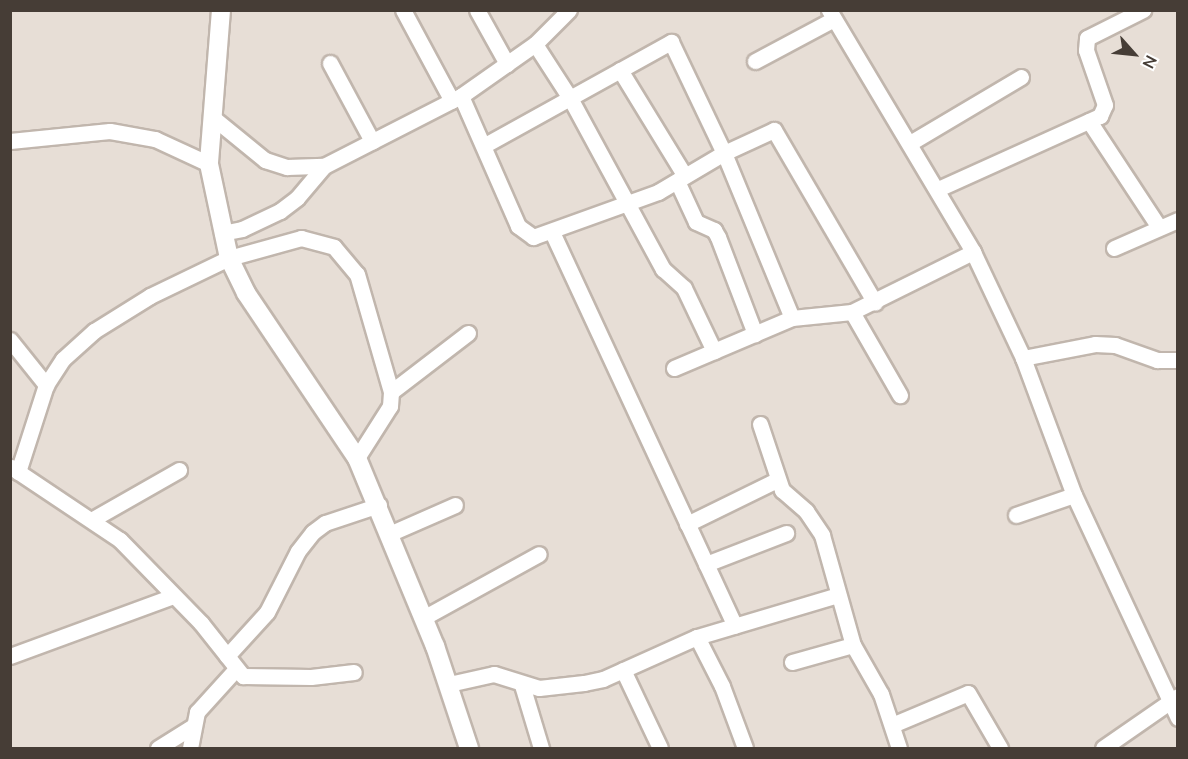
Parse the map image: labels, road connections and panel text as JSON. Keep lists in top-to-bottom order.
{
  "north": "bottom right"
}
